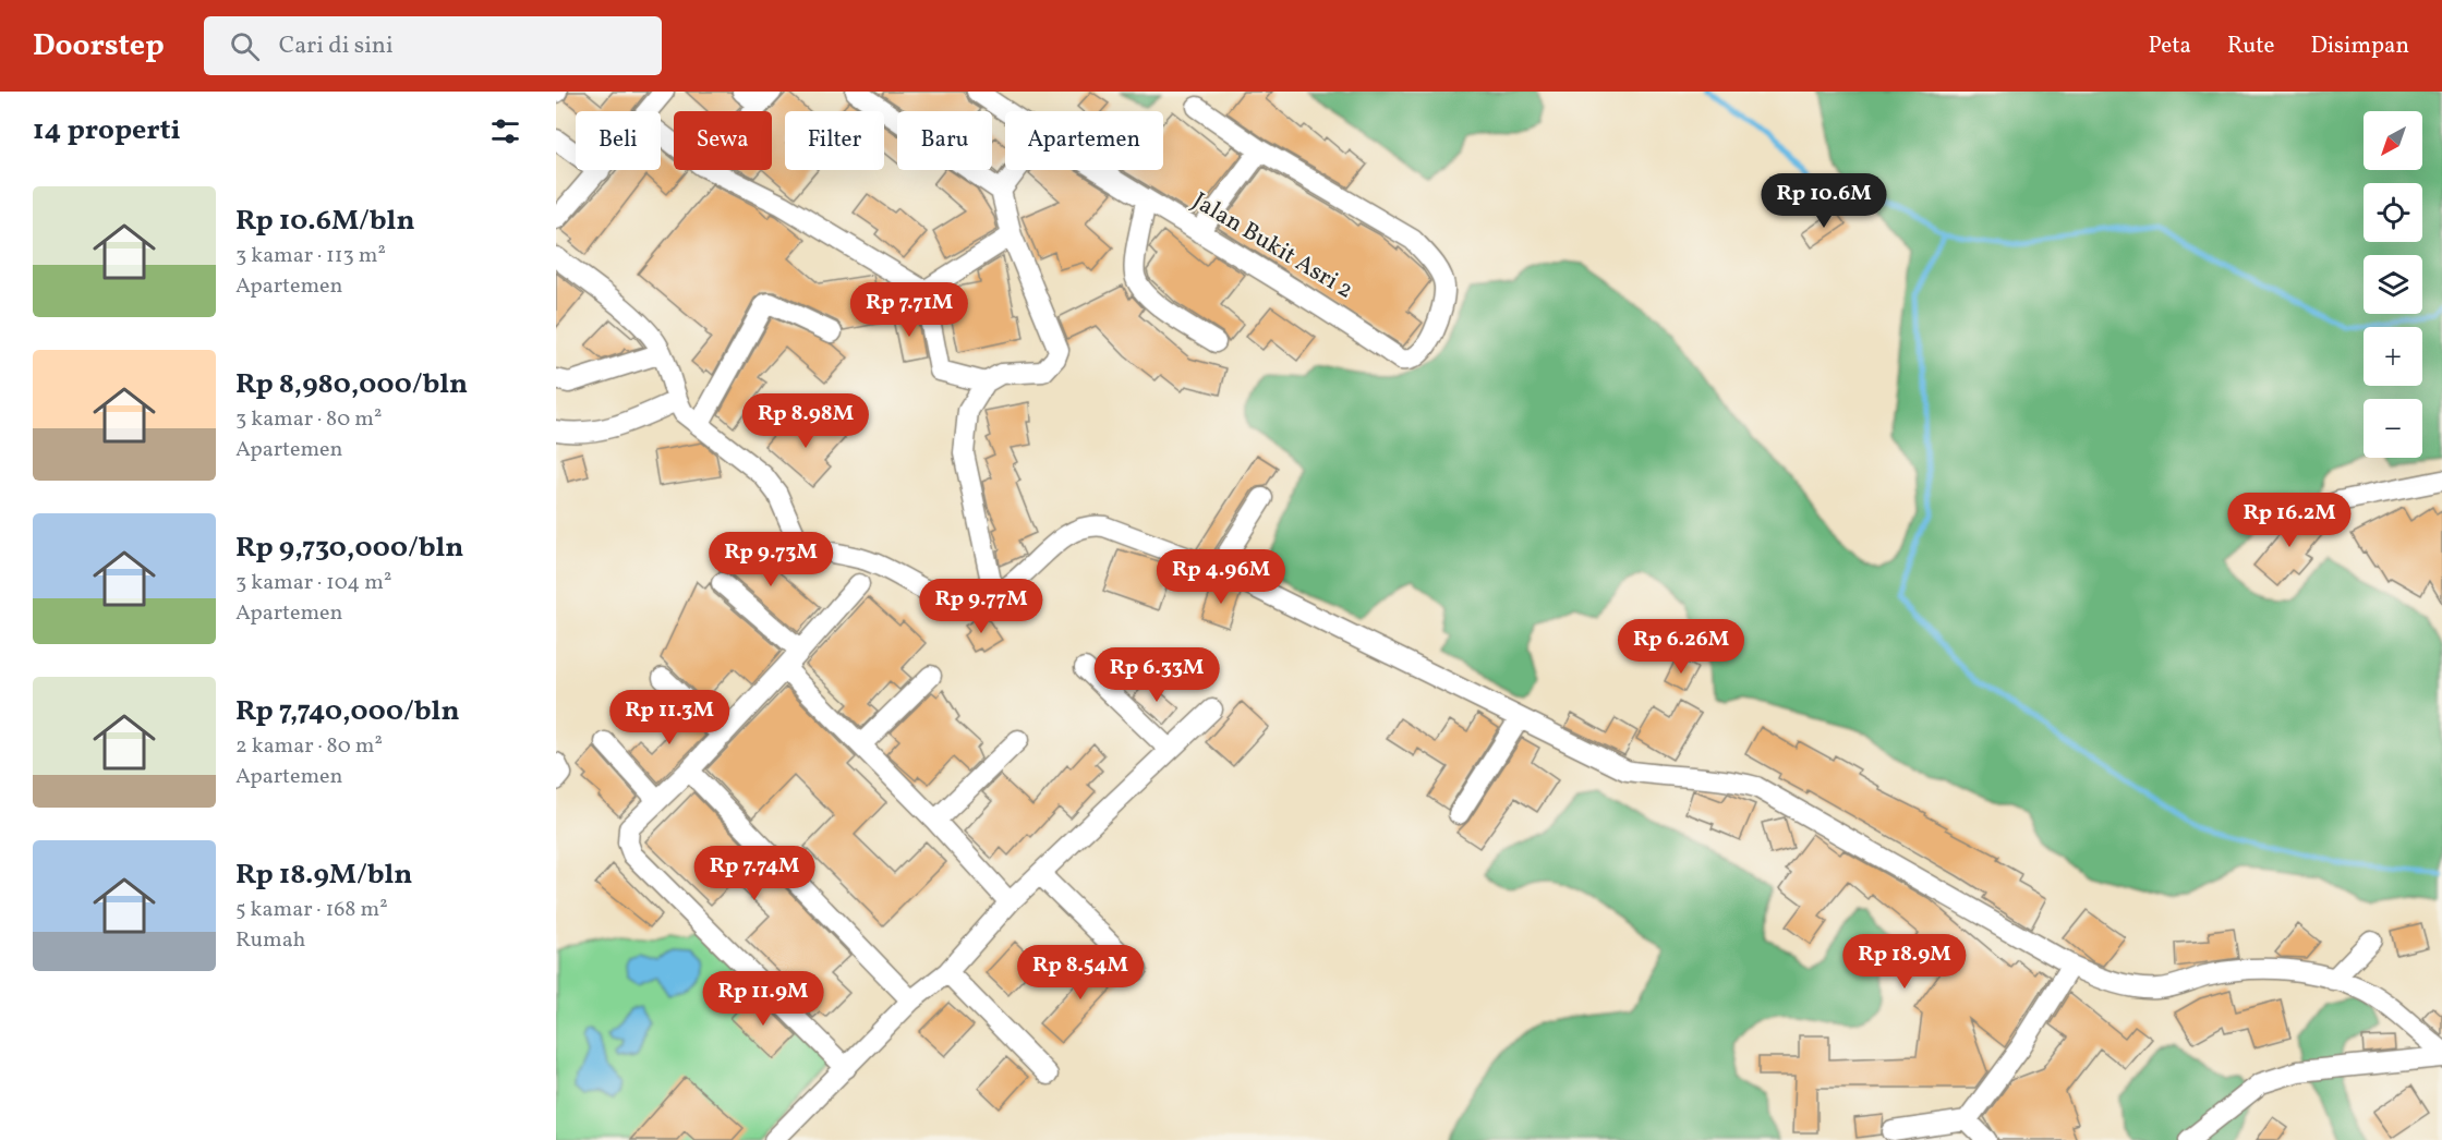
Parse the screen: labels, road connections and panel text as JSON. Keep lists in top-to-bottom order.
{
  "streets": {
    "street": ["Jalan Bukit Asri 2"]
  },
  "north": "bottom left",
  "page": {
    "header": "Doorstep",
    "search": "Cari di sini",
    "nav": ["Peta", "Rute", "Disimpan"],
    "heading": "14 properti",
    "map_buttons": ["+", "−"],
    "chip": [
      "Beli",
      "Sewa",
      "Filter",
      "Baru",
      "Apartemen"
    ],
    "list": [
      {
        "name": "Rp 10.6M/bln",
        "note": "3 kamar · 113 m² · Apartemen"
      },
      {
        "name": "Rp 8,980,000/bln",
        "note": "3 kamar · 80 m² · Apartemen"
      },
      {
        "name": "Rp 9,730,000/bln",
        "note": "3 kamar · 104 m² · Apartemen"
      },
      {
        "name": "Rp 7,740,000/bln",
        "note": "2 kamar · 80 m² · Apartemen"
      },
      {
        "name": "Rp 18.9M/bln",
        "note": "5 kamar · 168 m² · Rumah"
      }
    ],
    "price": [
      "Rp 10.6M",
      "Rp 7.71M",
      "Rp 8.98M",
      "Rp 16.2M",
      "Rp 9.73M",
      "Rp 4.96M",
      "Rp 9.77M",
      "Rp 6.26M",
      "Rp 6.33M",
      "Rp 11.3M",
      "Rp 7.74M",
      "Rp 18.9M",
      "Rp 8.54M",
      "Rp 11.9M"
    ]
  }
}
